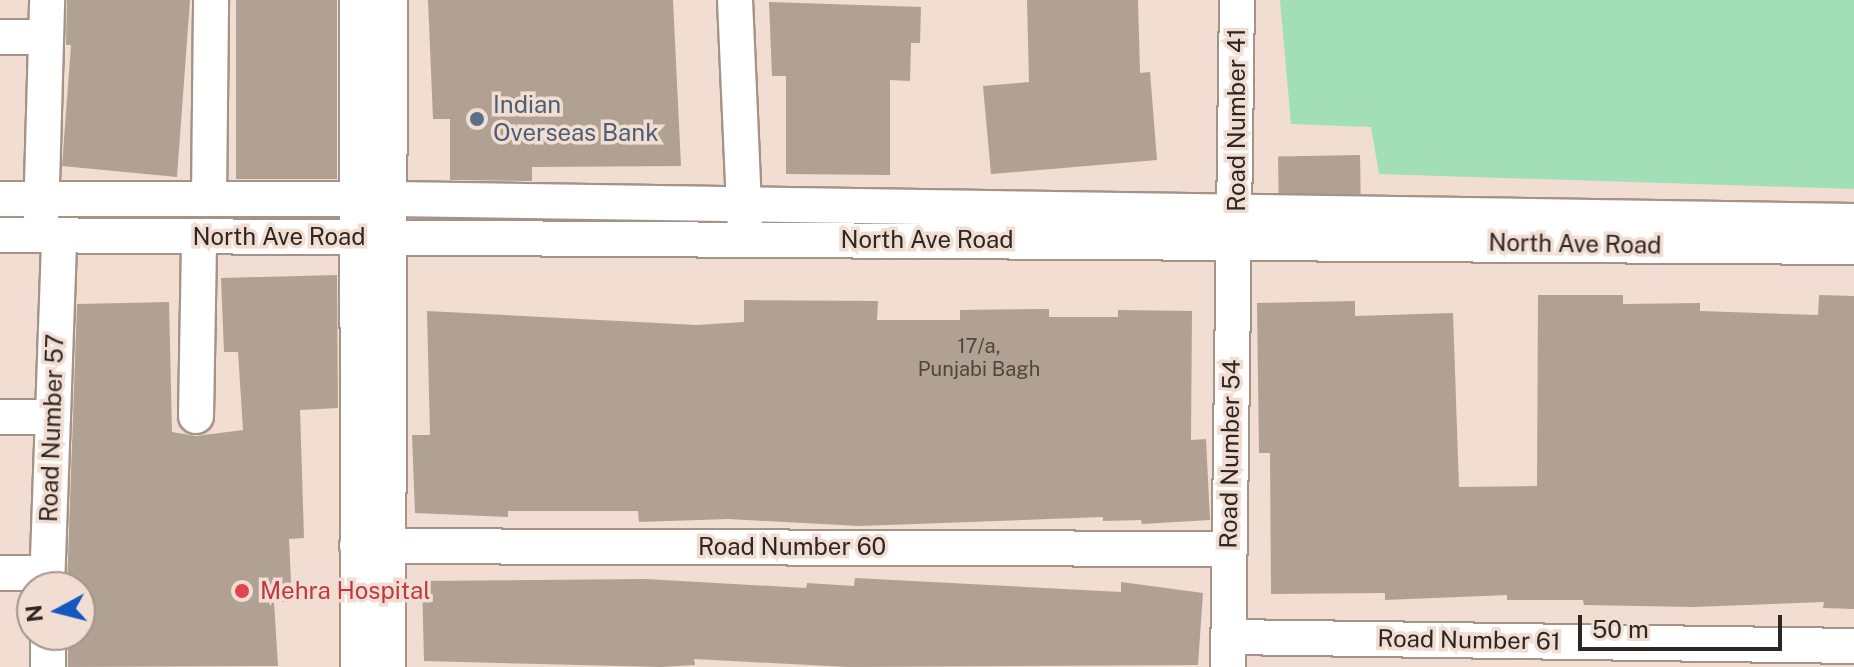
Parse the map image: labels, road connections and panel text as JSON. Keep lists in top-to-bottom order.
{
  "streets": {
    "street": [
      "Road Number 41",
      "North Ave Road",
      "Road Number 57",
      "Road Number 54",
      "Road Number 60",
      "Road Number 61"
    ]
  },
  "crossings": [
    ["Road Number 41", "North Ave Road"],
    ["Road Number 41", "Road Number 54"],
    ["North Ave Road", "Road Number 57"],
    ["North Ave Road", "Road Number 54"],
    ["Road Number 54", "Road Number 60"],
    ["Road Number 54", "Road Number 61"]
  ],
  "places": ["Indian Overseas Bank", "Mehra Hospital"],
  "house_numbers": ["17/a, Punjabi Bagh"],
  "scale_bar": "50 m",
  "north": "left"
}
